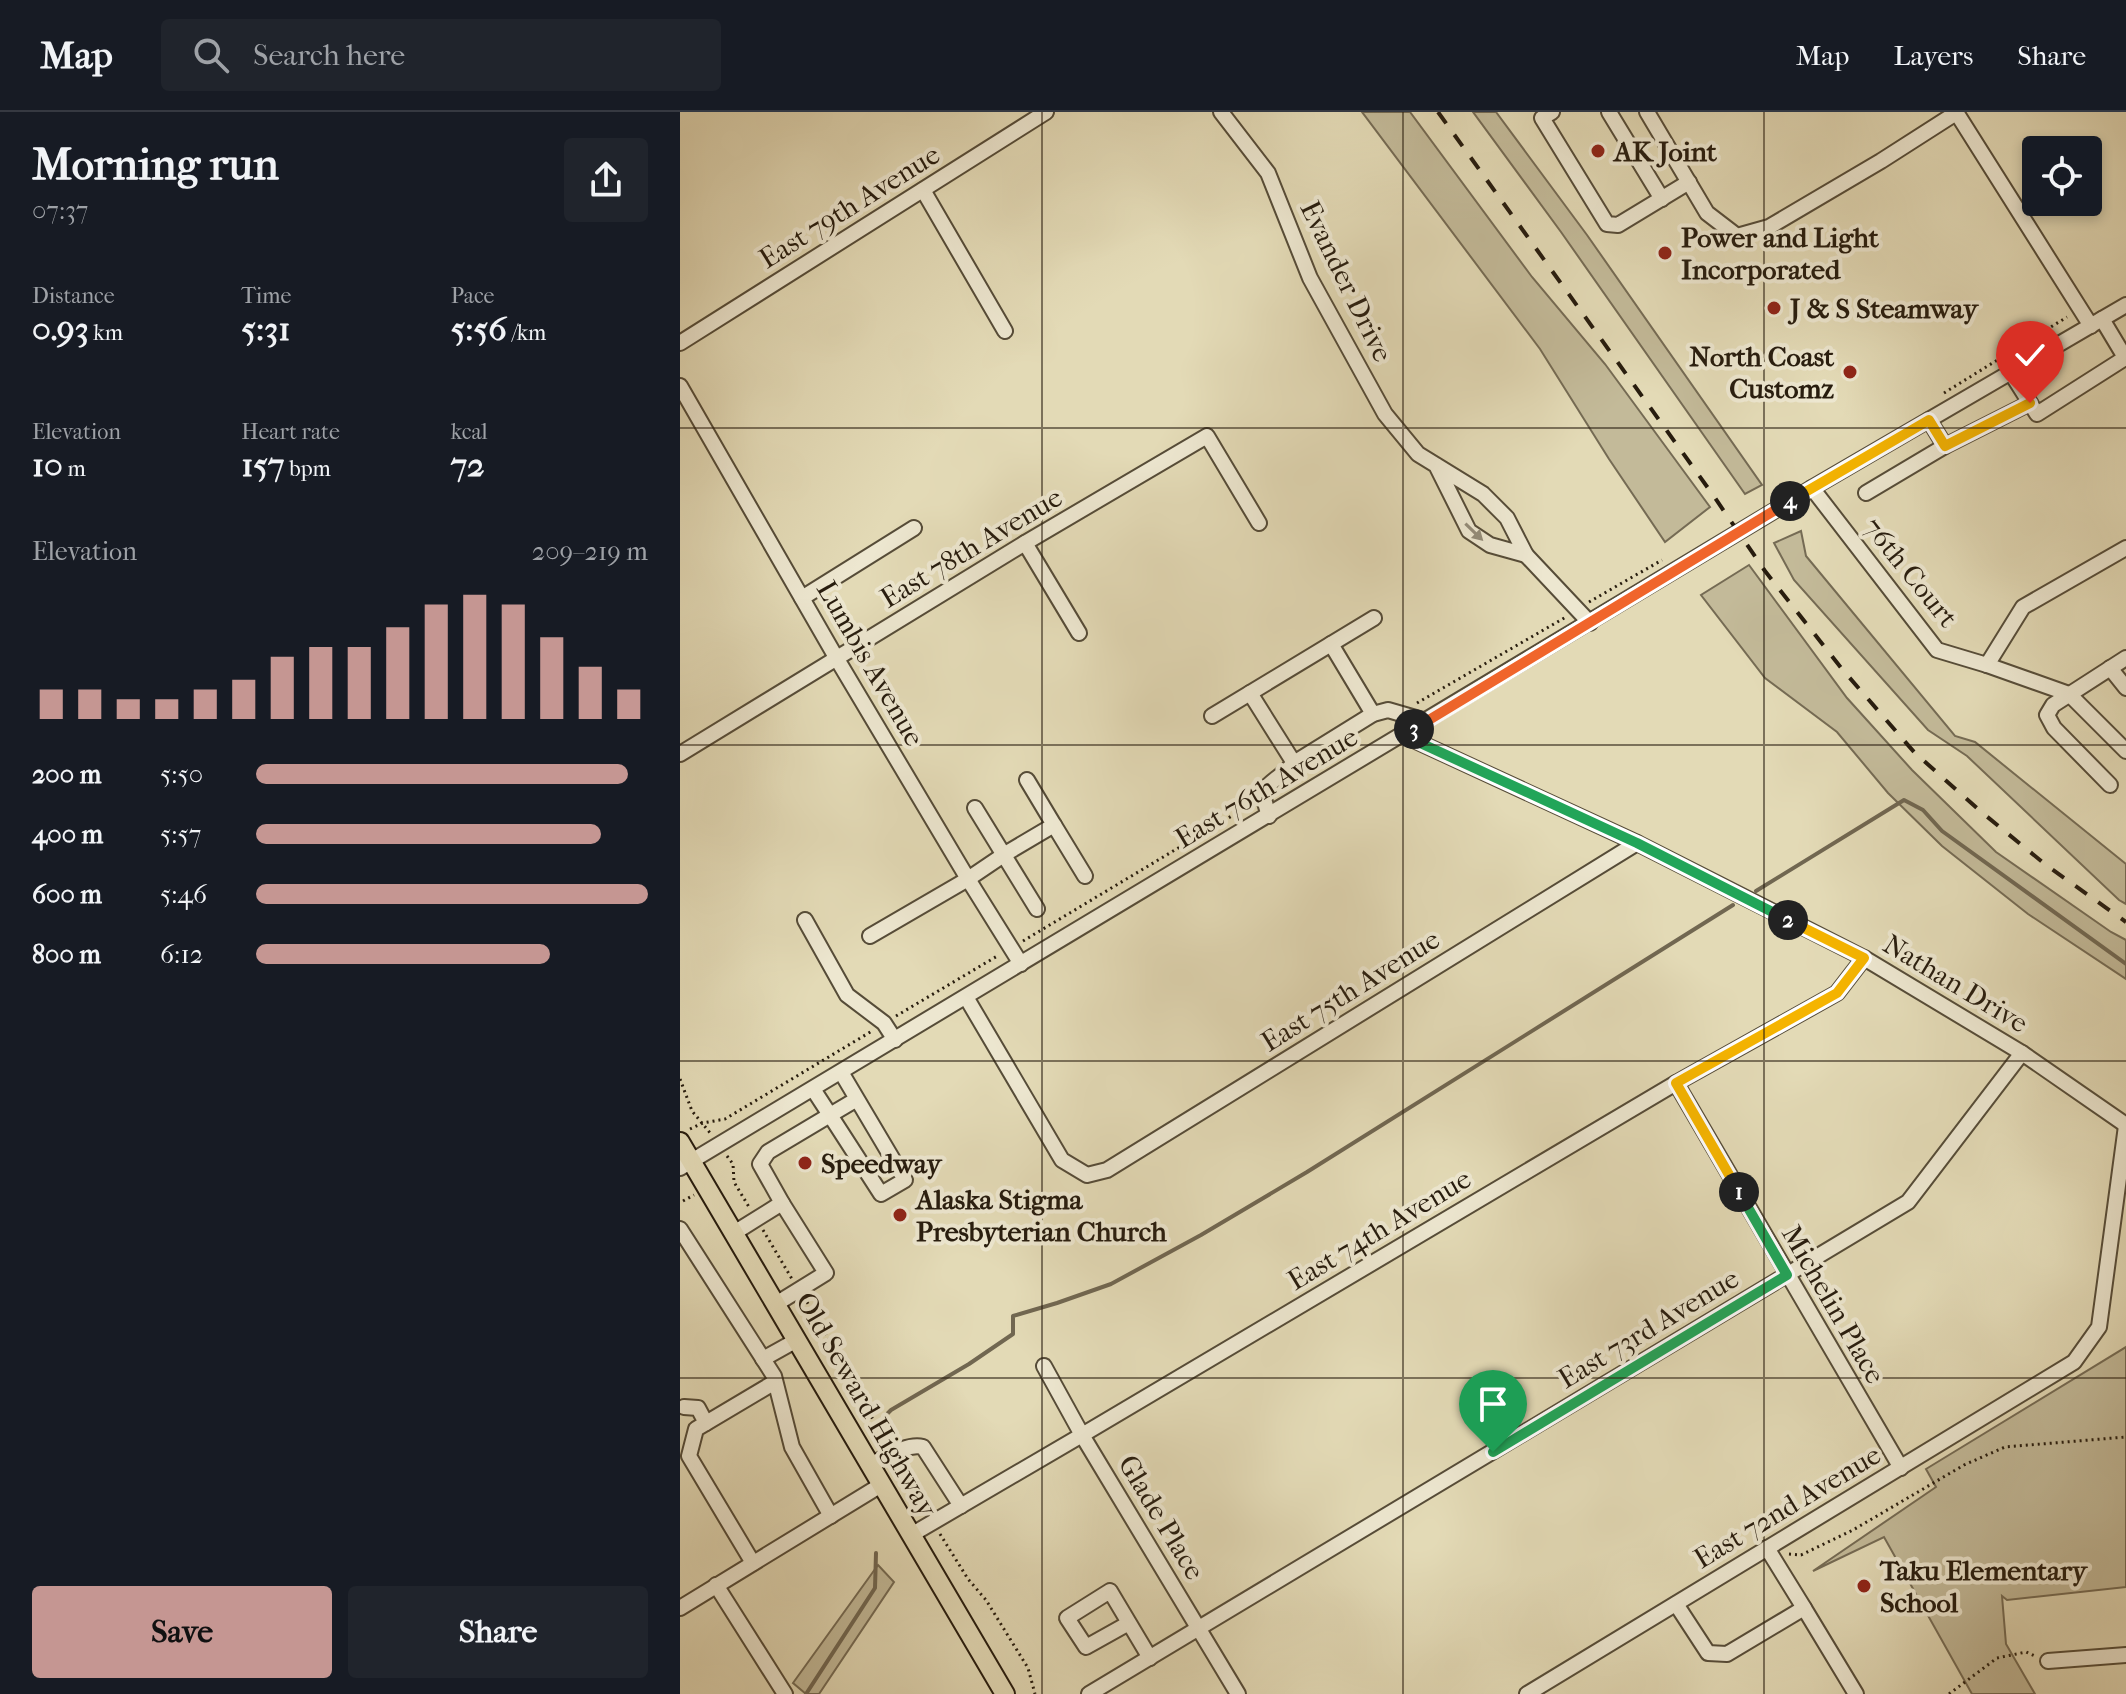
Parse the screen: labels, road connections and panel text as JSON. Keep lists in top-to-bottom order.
{
  "streets": {
    "main road": ["Old Seward Highway"],
    "street": [
      "East 79th Avenue",
      "Evander Drive",
      "East 78th Avenue",
      "76th Court",
      "Lumbis Avenue",
      "East 76th Avenue",
      "Nathan Drive",
      "East 75th Avenue",
      "East 74th Avenue",
      "Michelin Place",
      "East 73rd Avenue",
      "East 72nd Avenue",
      "Glade Place"
    ]
  },
  "crossings": [
    ["Evander Drive", "East 76th Avenue"],
    ["East 78th Avenue", "Lumbis Avenue"],
    ["76th Court", "East 76th Avenue"],
    ["Lumbis Avenue", "East 76th Avenue"],
    ["East 76th Avenue", "Nathan Drive"],
    ["East 76th Avenue", "East 75th Avenue"],
    ["East 76th Avenue", "Old Seward Highway"],
    ["Nathan Drive", "East 75th Avenue"],
    ["Nathan Drive", "East 74th Avenue"],
    ["Nathan Drive", "East 73rd Avenue"],
    ["Nathan Drive", "East 72nd Avenue"],
    ["East 74th Avenue", "Michelin Place"],
    ["East 74th Avenue", "Old Seward Highway"],
    ["East 74th Avenue", "Glade Place"],
    ["Michelin Place", "East 73rd Avenue"],
    ["Michelin Place", "East 72nd Avenue"],
    ["East 73rd Avenue", "Glade Place"]
  ],
  "places": [
    "AK Joint",
    "Power and Light Incorporated",
    "J & S Steamway",
    "North Coast Customz",
    "Speedway",
    "Alaska Stigma Presbyterian Church",
    "Taku Elementary School"
  ],
  "page": {
    "header": "Map",
    "search": "Search here",
    "nav": ["Map", "Layers", "Share"],
    "heading": ["Morning run", "07:37"],
    "stats": [
      ["Distance", "0.93 km"],
      ["Time", "5:31"],
      ["Pace", "5:56 /km"],
      ["Elevation", "10 m"],
      ["Heart rate", "157 bpm"],
      ["kcal", "72"]
    ],
    "pins": [
      "4",
      "3",
      "2",
      "1"
    ],
    "chart": ["Elevation", "209–219 m"],
    "list": [
      {
        "name": "200 m",
        "note": "5:50"
      },
      {
        "name": "400 m",
        "note": "5:57"
      },
      {
        "name": "600 m",
        "note": "5:46"
      },
      {
        "name": "800 m",
        "note": "6:12"
      }
    ],
    "buttons": ["Save", "Share"]
  }
}
